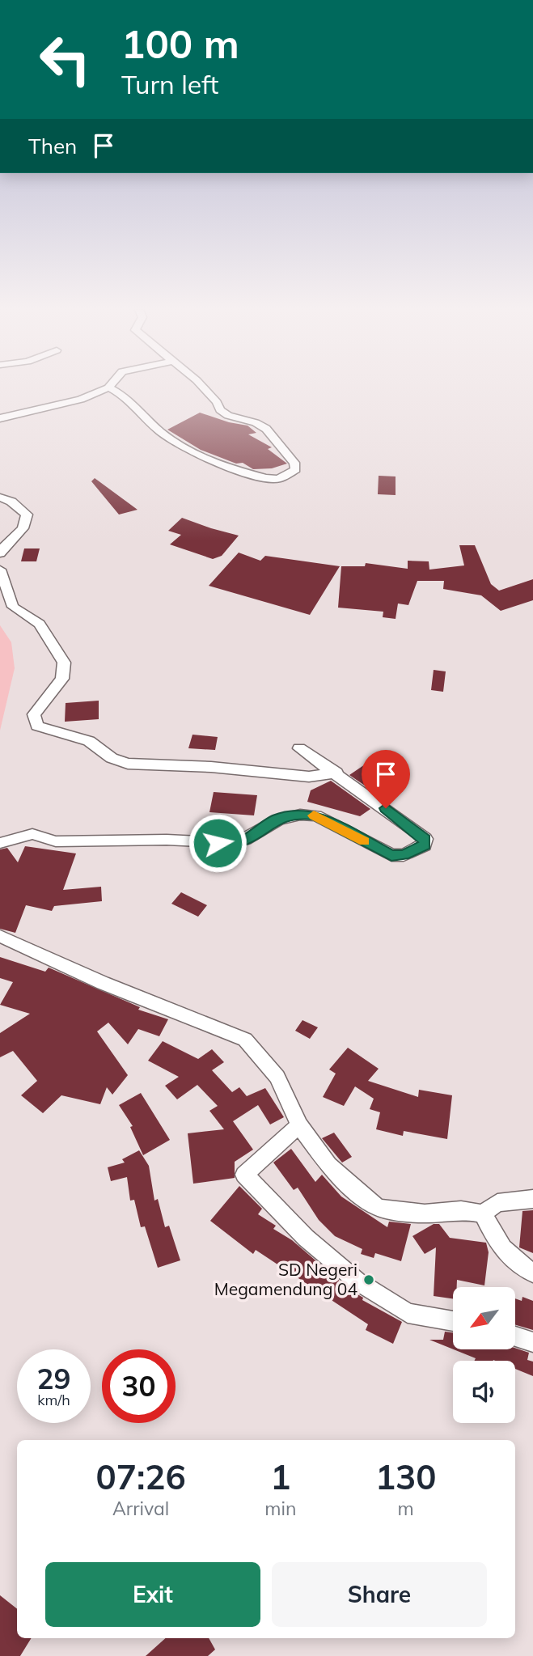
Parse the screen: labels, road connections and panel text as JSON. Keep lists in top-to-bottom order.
{
  "places": ["SD Negeri Megamendung 04"],
  "north": "bottom left",
  "page": {
    "turn": ["100 m", "Turn left"],
    "then": "Then",
    "speed": "29 km/h",
    "limit": "30",
    "eta": [
      "07:26",
      "Arrival",
      "1",
      "min",
      "130",
      "m"
    ],
    "buttons": ["Exit", "Share"]
  }
}
